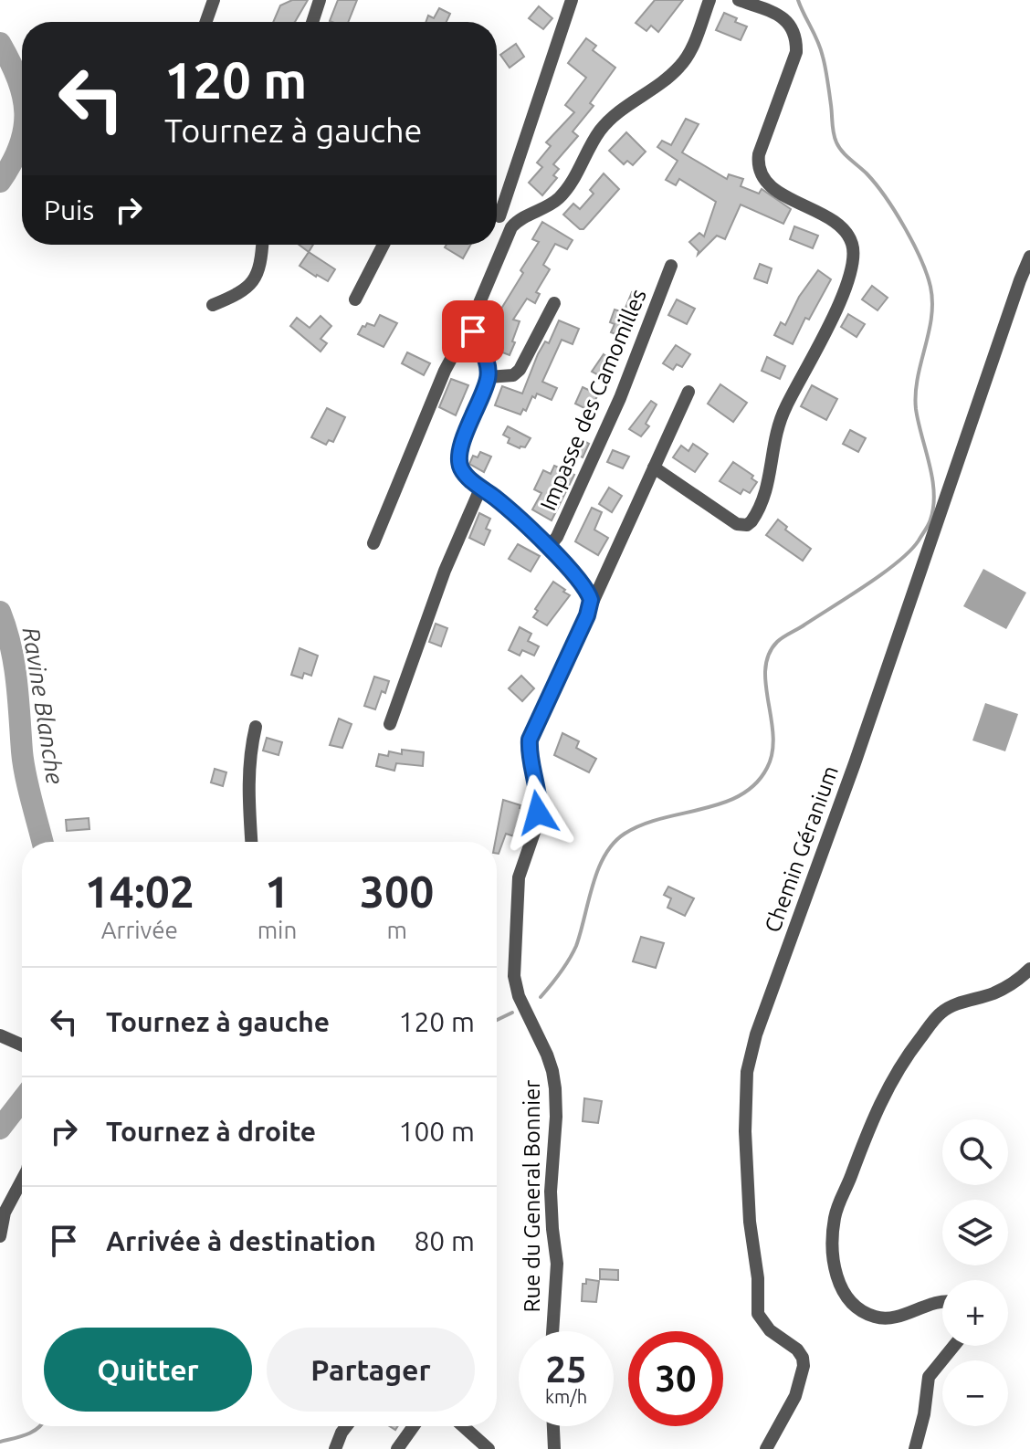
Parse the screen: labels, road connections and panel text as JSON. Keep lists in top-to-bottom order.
{
  "streets": {
    "street": ["Impasse des Camomilles", "Chemin Géranium", "Rue du General Bonnier"]
  },
  "water": ["Ravine Blanche"],
  "page": {
    "turn": ["120 m", "Tournez à gauche"],
    "then": "Puis",
    "eta": [
      "14:02",
      "Arrivée",
      "1",
      "min",
      "300",
      "m"
    ],
    "list": [
      {
        "name": "Tournez à gauche",
        "value": "120 m"
      },
      {
        "name": "Tournez à droite",
        "value": "100 m"
      },
      {
        "name": "Arrivée à destination",
        "value": "80 m"
      }
    ],
    "map_buttons": ["+", "−"],
    "buttons": ["Quitter", "Partager"],
    "speed": "25 km/h",
    "limit": "30"
  }
}
